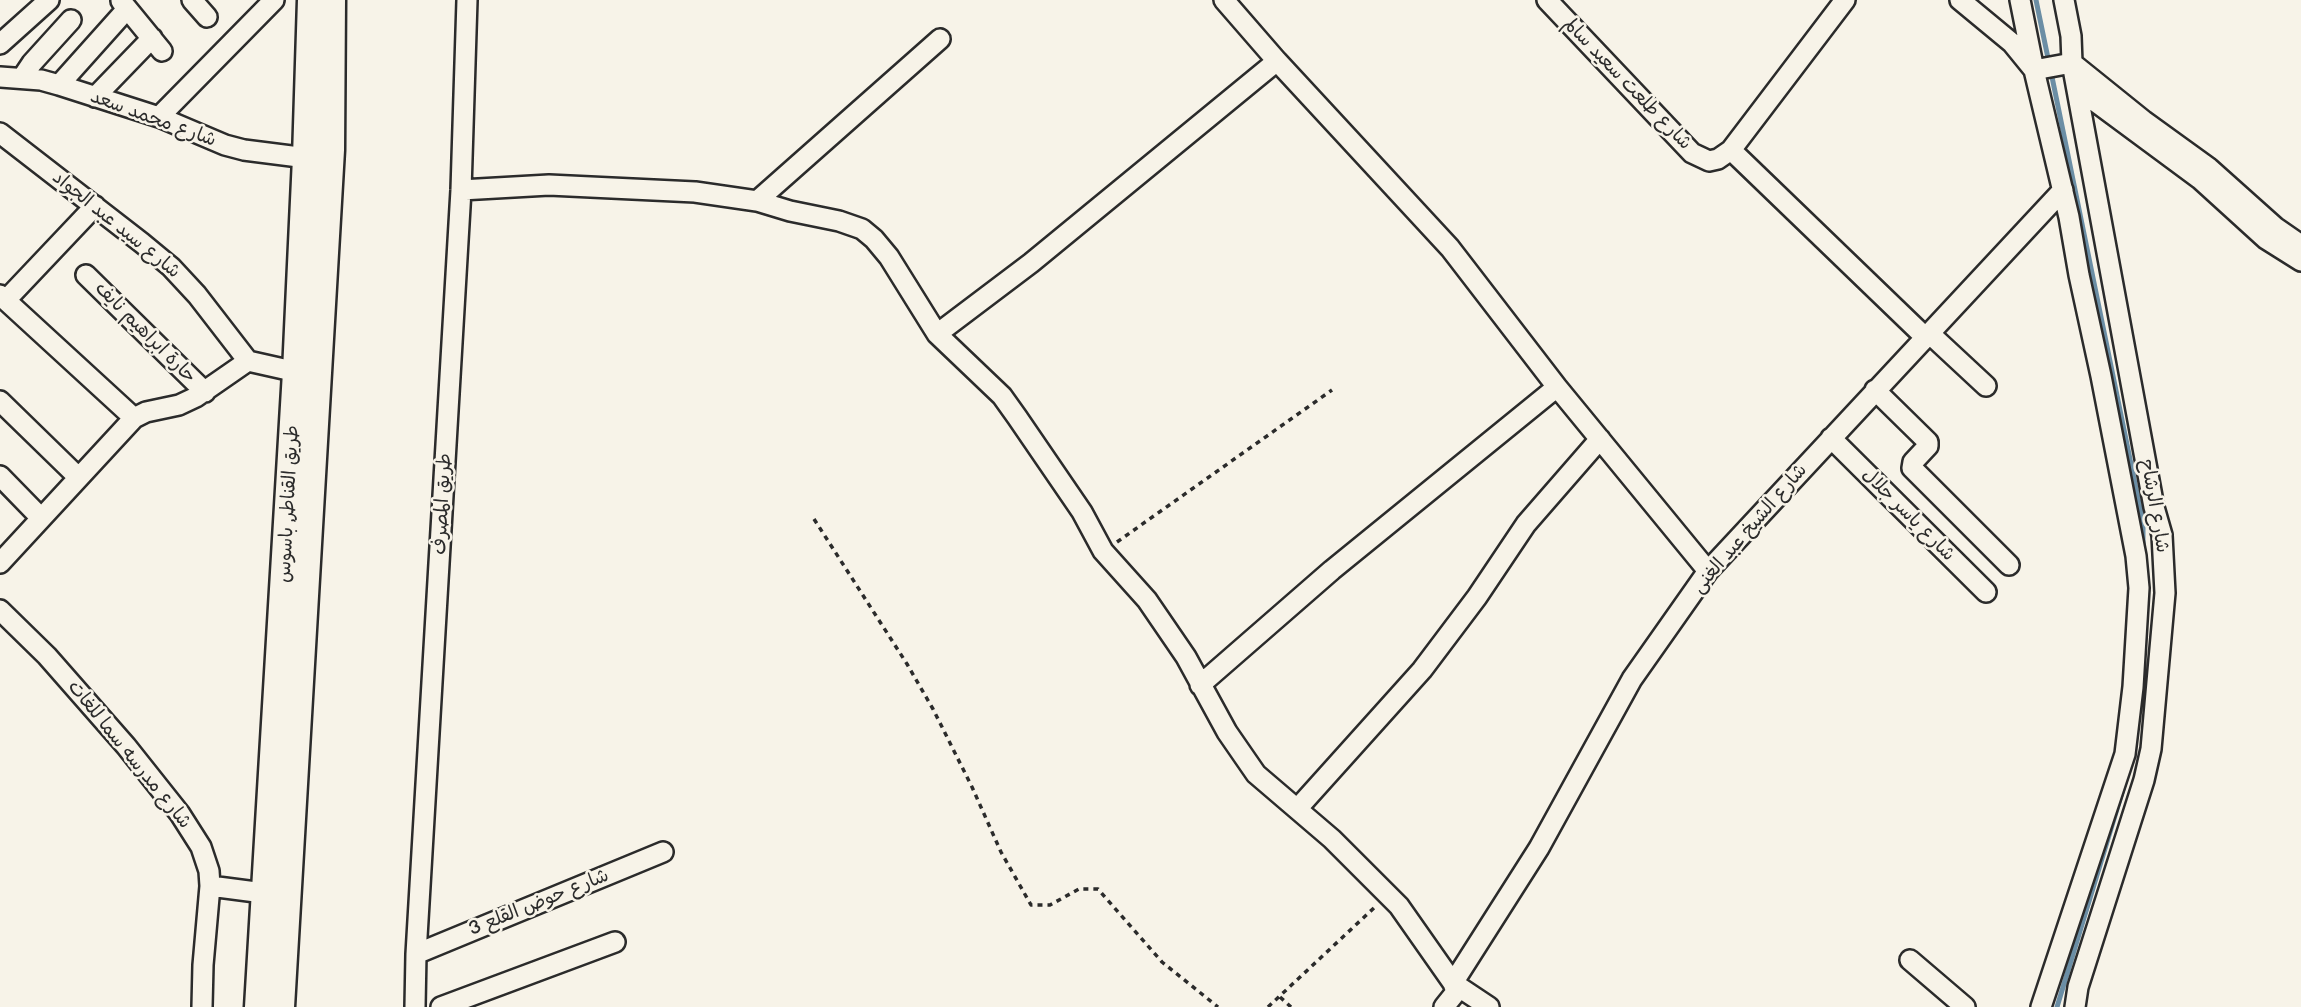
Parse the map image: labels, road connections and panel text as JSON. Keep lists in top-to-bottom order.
{
  "streets": {
    "main road": ["طريق القناطر, باسوس"],
    "street": [
      "شارع طلعت سعيد سالم",
      "شارع محمد سعد",
      "شارع سيد عبد الجواد",
      "حارة ابراهيم نايف",
      "طريق المصرف",
      "شارع الرشاح",
      "شارع ياسر جلال",
      "شارع الشيخ عبد الغنى",
      "شارع مدرسه سما للغات",
      "شارع حوض القلع 3"
    ]
  },
  "crossings": [
    ["شارع محمد سعد", "طريق القناطر, باسوس"],
    ["طريق المصرف", "شارع حوض القلع 3"],
    ["شارع الرشاح", "شارع الشيخ عبد الغنى"],
    ["شارع ياسر جلال", "شارع الشيخ عبد الغنى"]
  ]
}
